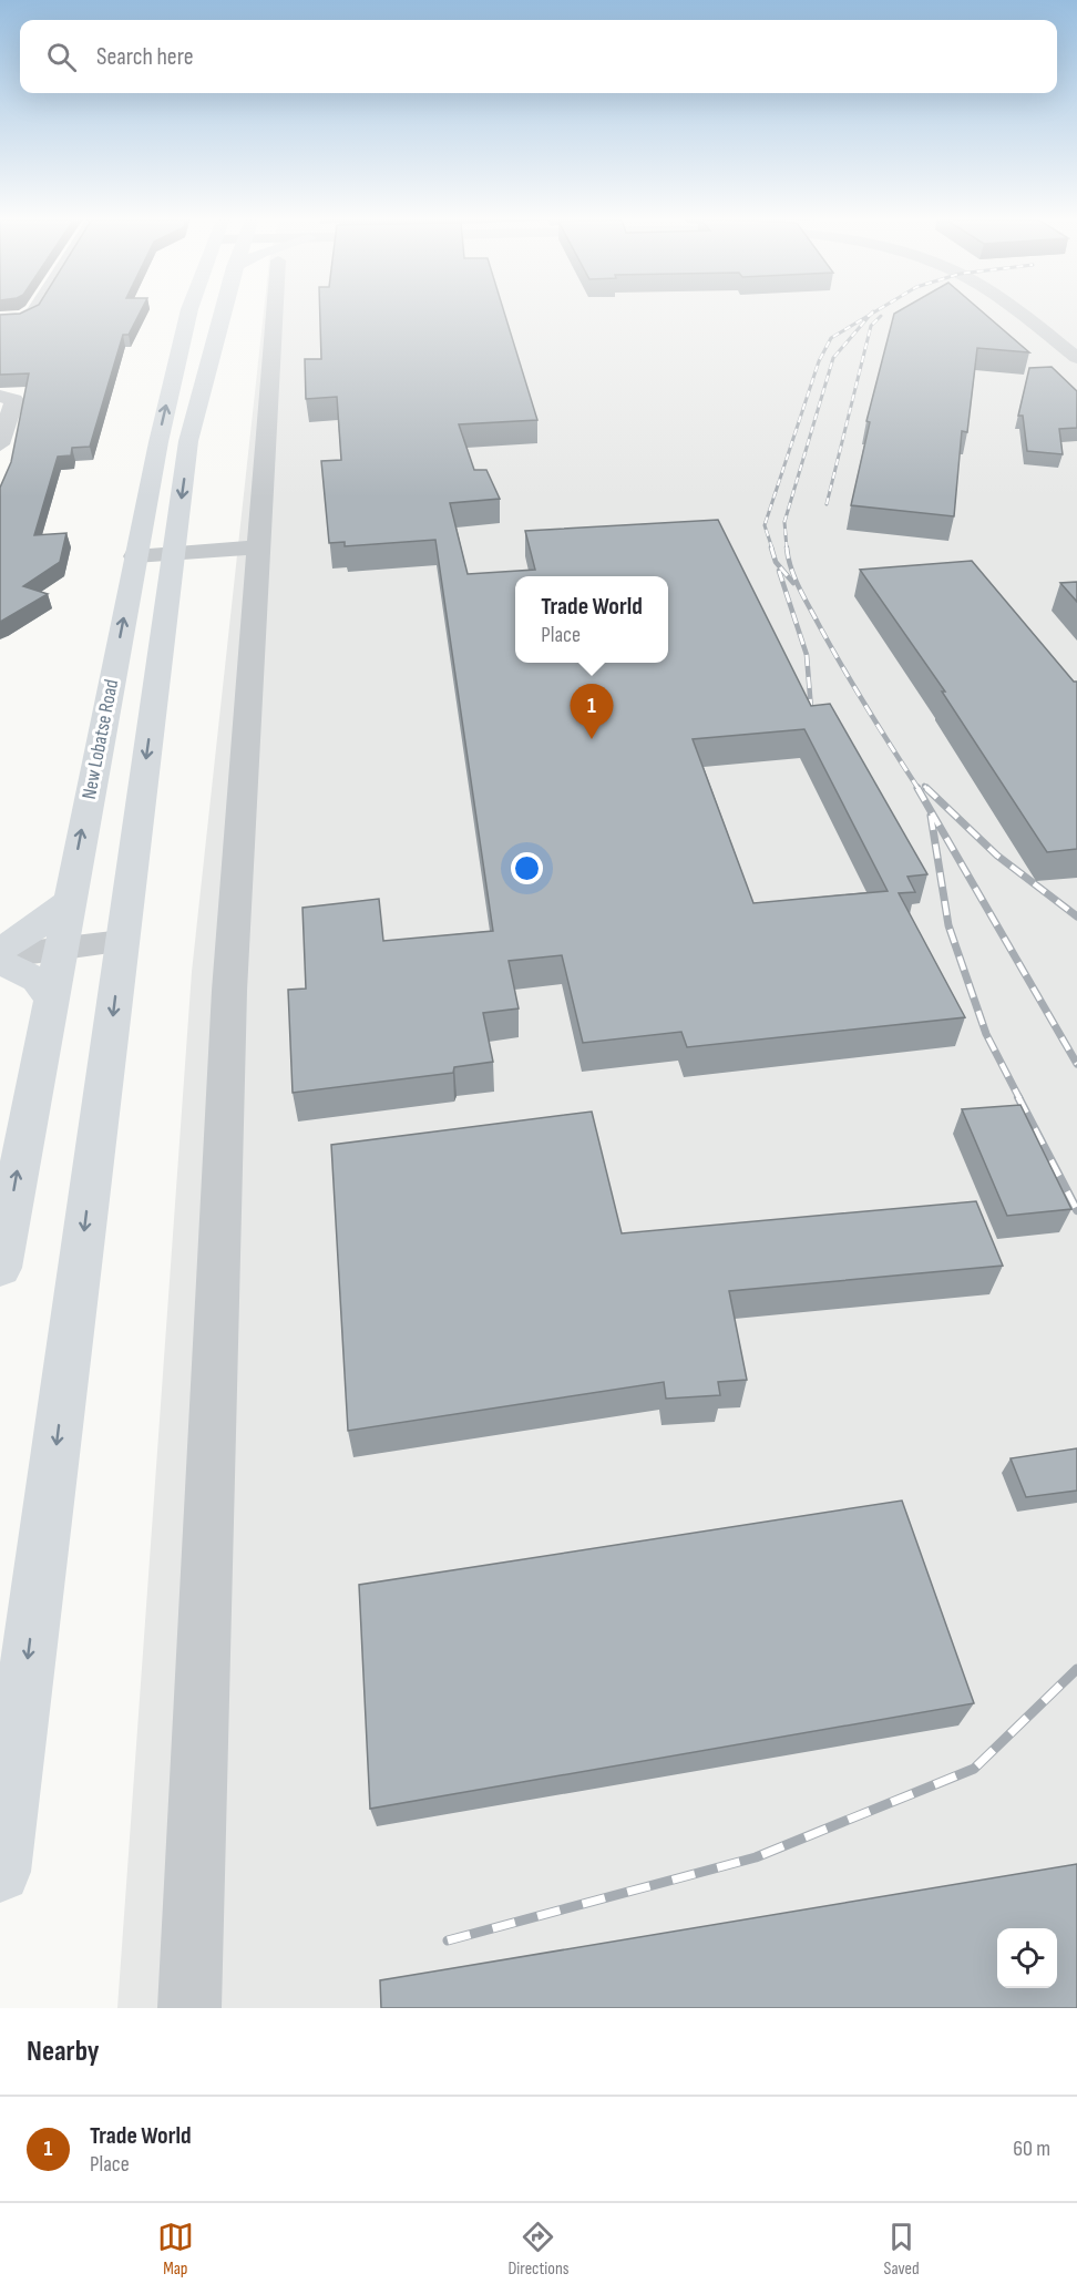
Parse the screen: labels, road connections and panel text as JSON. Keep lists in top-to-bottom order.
{
  "streets": {
    "main road": ["New Lobatse Road"]
  },
  "page": {
    "search": "Search here",
    "popup": ["Trade World", "Place"],
    "pins": "1",
    "heading": "Nearby",
    "list": [
      {
        "mark": "1",
        "name": "Trade World",
        "note": "Place",
        "value": "60 m"
      }
    ],
    "nav": ["Map", "Directions", "Saved"]
  }
}
